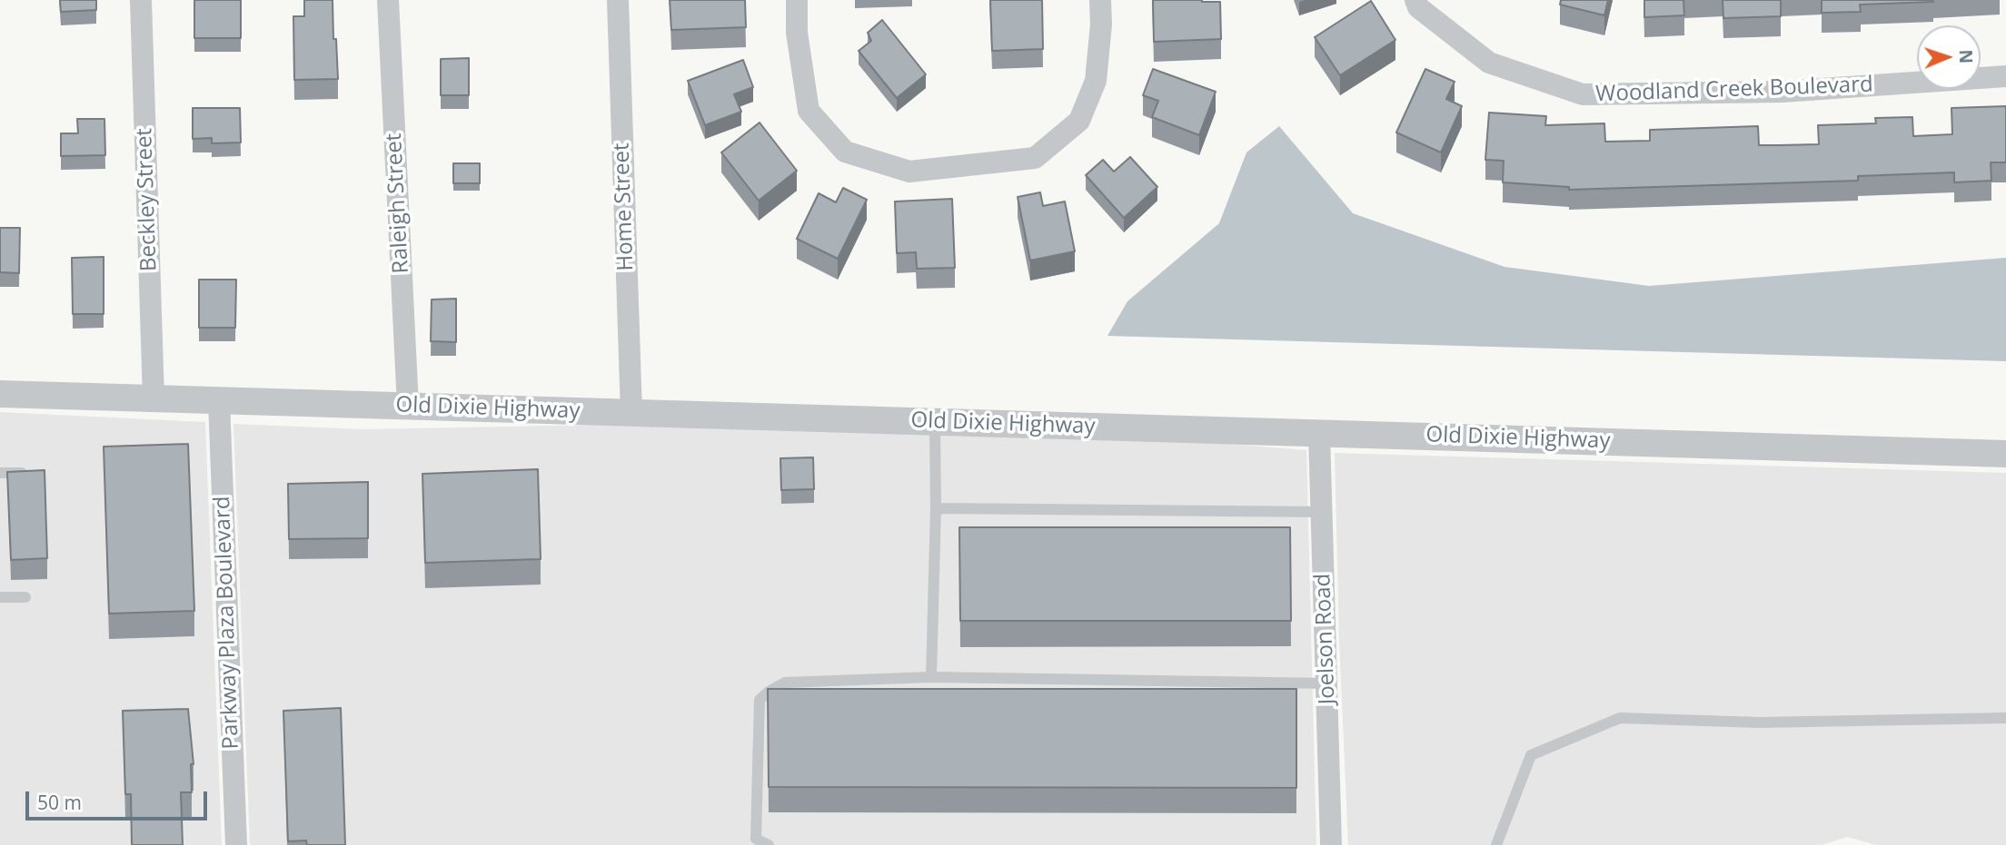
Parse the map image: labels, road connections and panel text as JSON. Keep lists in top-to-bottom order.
{
  "streets": {
    "street": [
      "Woodland Creek Boulevard",
      "Beckley Street",
      "Raleigh Street",
      "Home Street",
      "Old Dixie Highway",
      "Parkway Plaza Boulevard",
      "Joelson Road"
    ]
  },
  "crossings": [
    ["Beckley Street", "Old Dixie Highway"],
    ["Raleigh Street", "Old Dixie Highway"],
    ["Home Street", "Old Dixie Highway"],
    ["Old Dixie Highway", "Parkway Plaza Boulevard"],
    ["Old Dixie Highway", "Joelson Road"]
  ],
  "scale_bar": "50 m",
  "north": "right"
}
